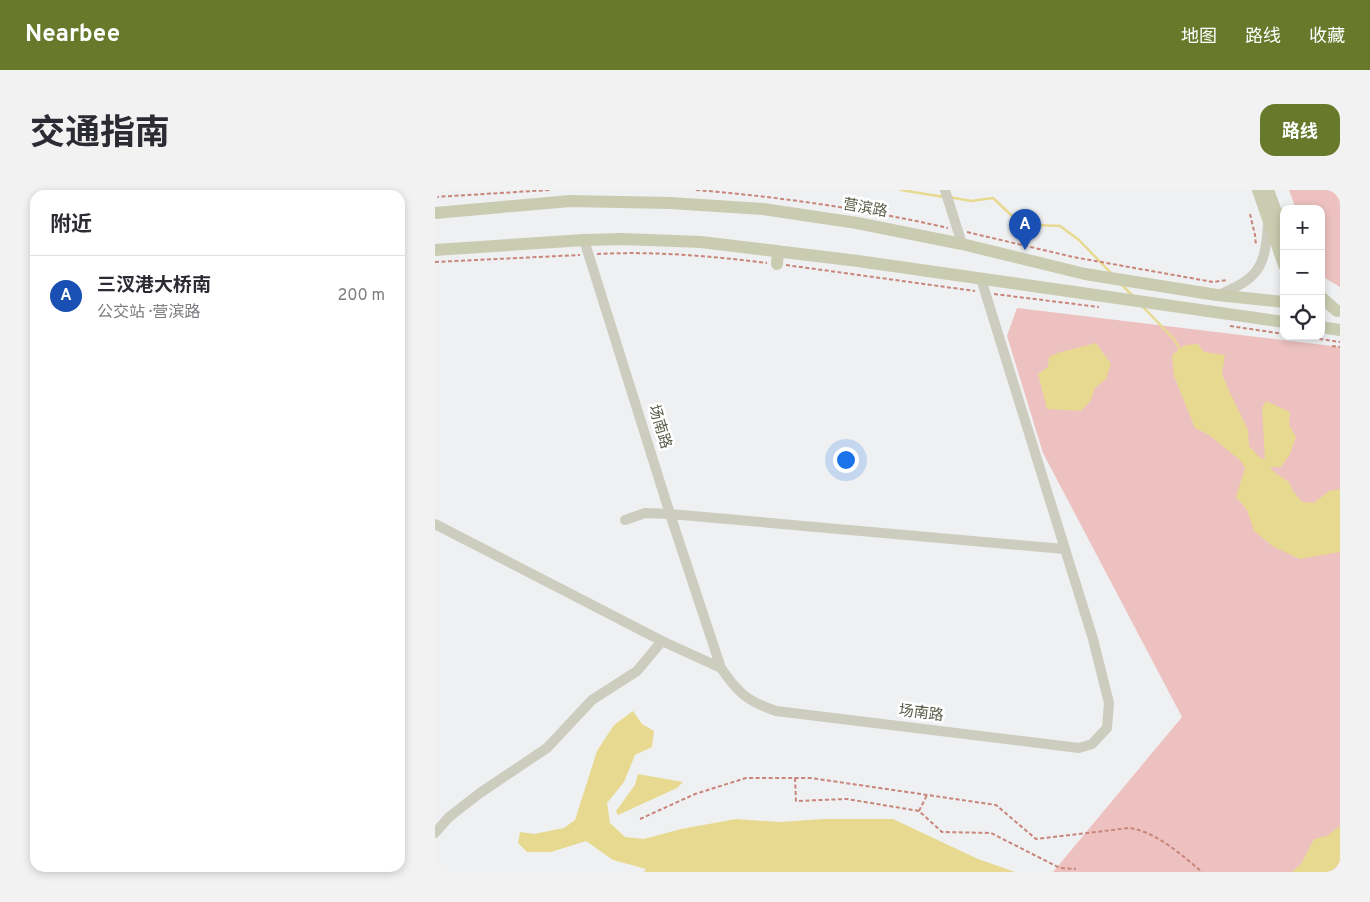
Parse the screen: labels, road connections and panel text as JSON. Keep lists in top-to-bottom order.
{
  "streets": {
    "main road": ["营滨路"],
    "street": ["场南路"]
  },
  "page": {
    "header": "Nearbee",
    "nav": ["地图", "路线", "收藏"],
    "title": "交通指南",
    "buttons": "路线",
    "heading": "附近",
    "map_buttons": ["+", "−"],
    "pins": "A",
    "list": [
      {
        "mark": "A",
        "name": "三汊港大桥南",
        "note": "公交站 · 营滨路",
        "value": "200 m"
      }
    ]
  }
}
